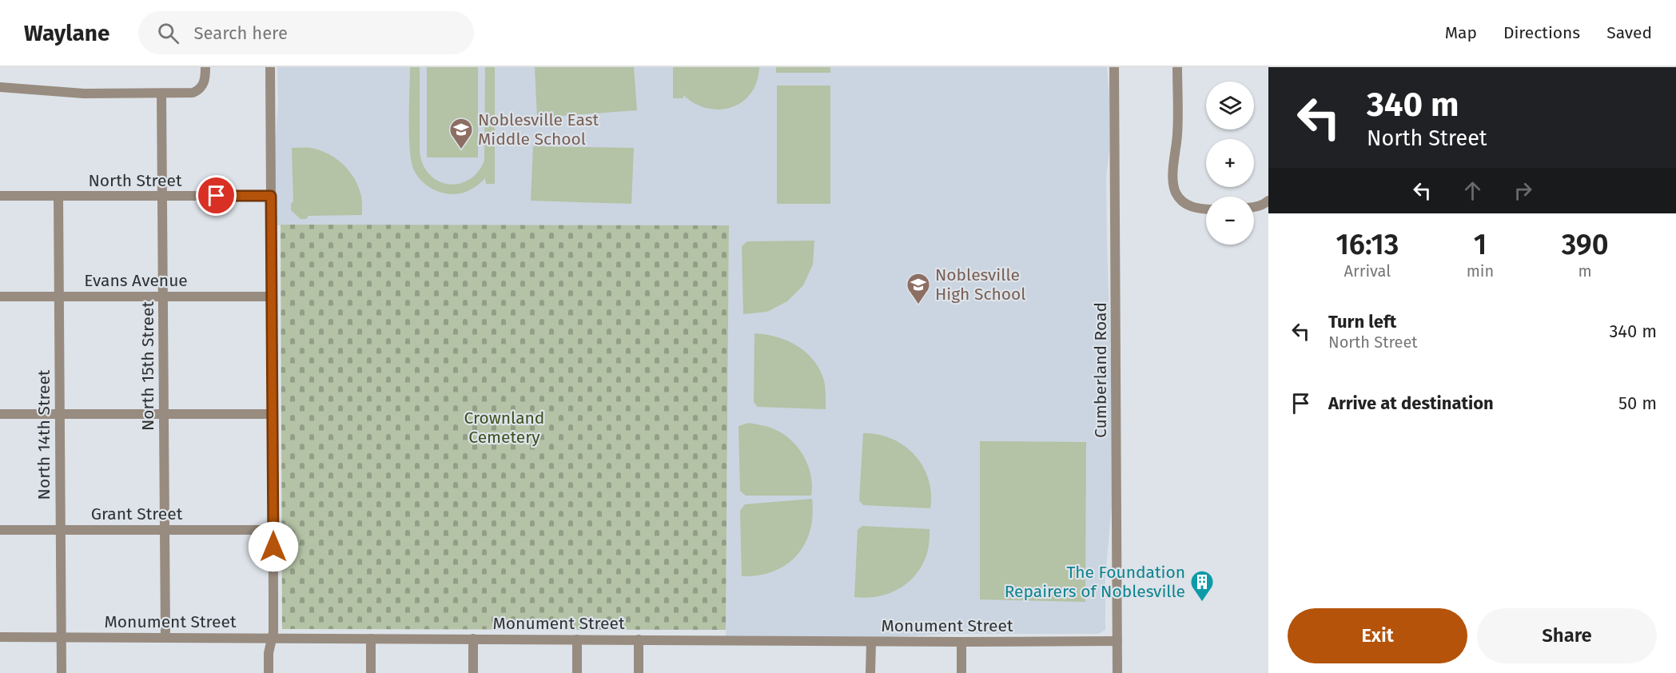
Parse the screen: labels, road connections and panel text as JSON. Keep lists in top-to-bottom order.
{
  "streets": {
    "street": [
      "North Street",
      "Evans Avenue",
      "North 15th Street",
      "Cumberland Road",
      "North 14th Street",
      "Grant Street",
      "Monument Street"
    ]
  },
  "crossings": [
    ["North Street", "North 15th Street"],
    ["North Street", "North 14th Street"],
    ["Evans Avenue", "North 15th Street"],
    ["Evans Avenue", "North 14th Street"],
    ["North 15th Street", "Grant Street"],
    ["North 15th Street", "Monument Street"],
    ["Cumberland Road", "Monument Street"],
    ["North 14th Street", "Grant Street"],
    ["North 14th Street", "Monument Street"]
  ],
  "parks": ["Crownland Cemetery"],
  "places": {
    "school or university": ["Noblesville East Middle School", "Noblesville High School"],
    "building": ["The Foundation Repairers of Noblesville"]
  },
  "page": {
    "header": "Waylane",
    "search": "Search here",
    "nav": ["Map", "Directions", "Saved"],
    "turn": ["340 m", "North Street"],
    "map_buttons": ["+", "−"],
    "eta": [
      "16:13",
      "Arrival",
      "1",
      "min",
      "390",
      "m"
    ],
    "list": [
      {
        "name": "Turn left",
        "note": "North Street",
        "value": "340 m"
      },
      {
        "name": "Arrive at destination",
        "value": "50 m"
      }
    ],
    "buttons": ["Exit", "Share"]
  }
}
